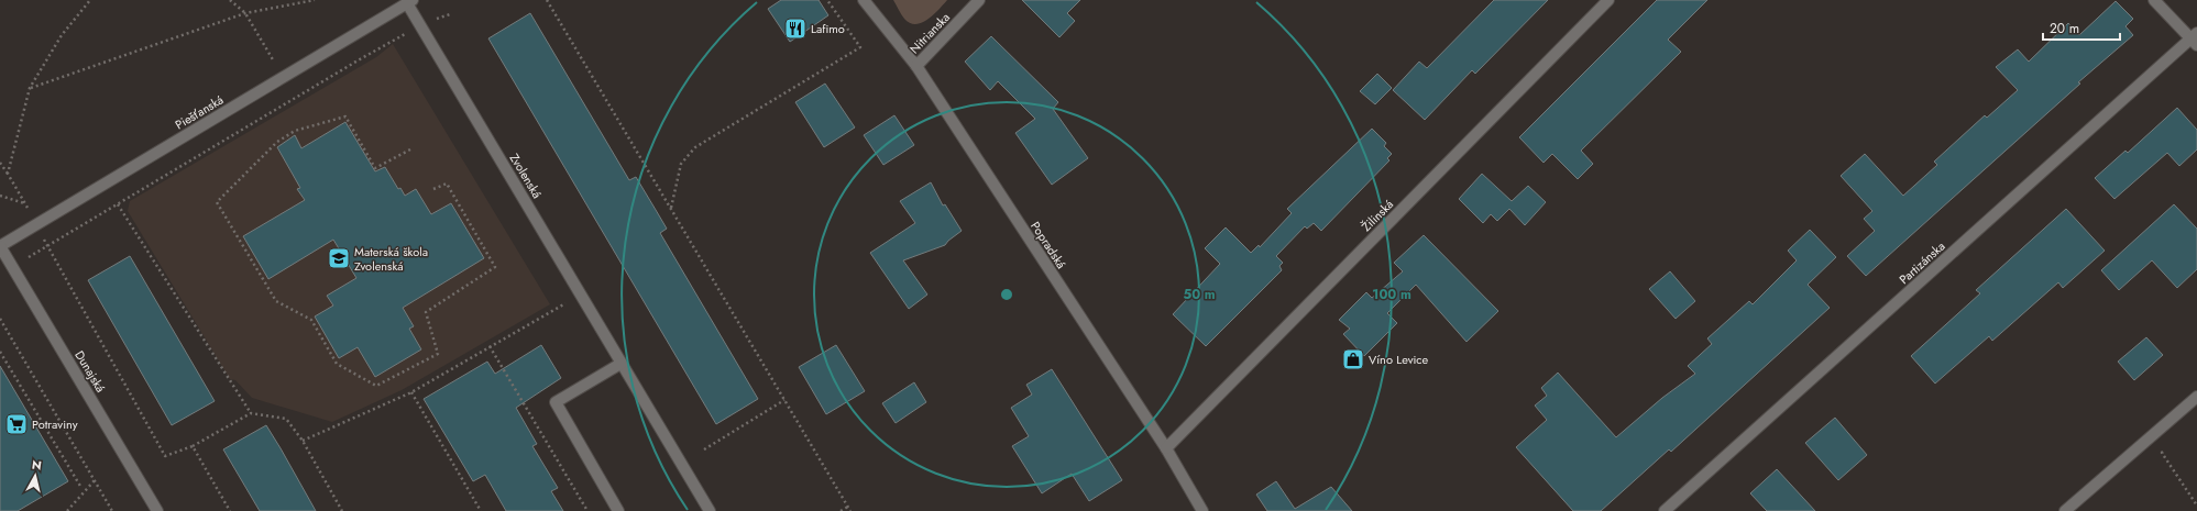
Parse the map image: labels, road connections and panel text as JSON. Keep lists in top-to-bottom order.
{
  "streets": {
    "street": [
      "Nitrianska",
      "Piešťanská",
      "Zvolenská",
      "Žilinská",
      "Popradská",
      "Partizánska",
      "Dunajská"
    ]
  },
  "crossings": [
    ["Nitrianska", "Popradská"],
    ["Piešťanská", "Zvolenská"],
    ["Piešťanská", "Dunajská"],
    ["Žilinská", "Popradská"]
  ],
  "places": {
    "restaurant": ["Lafimo"],
    "school or university": ["Materská škola Zvolenská"],
    "shop": ["Víno Levice"],
    "supermarket": ["Potraviny"]
  },
  "scale_bar": "20 m",
  "north": "top",
  "rings": ["50 m", "100 m"]
}
